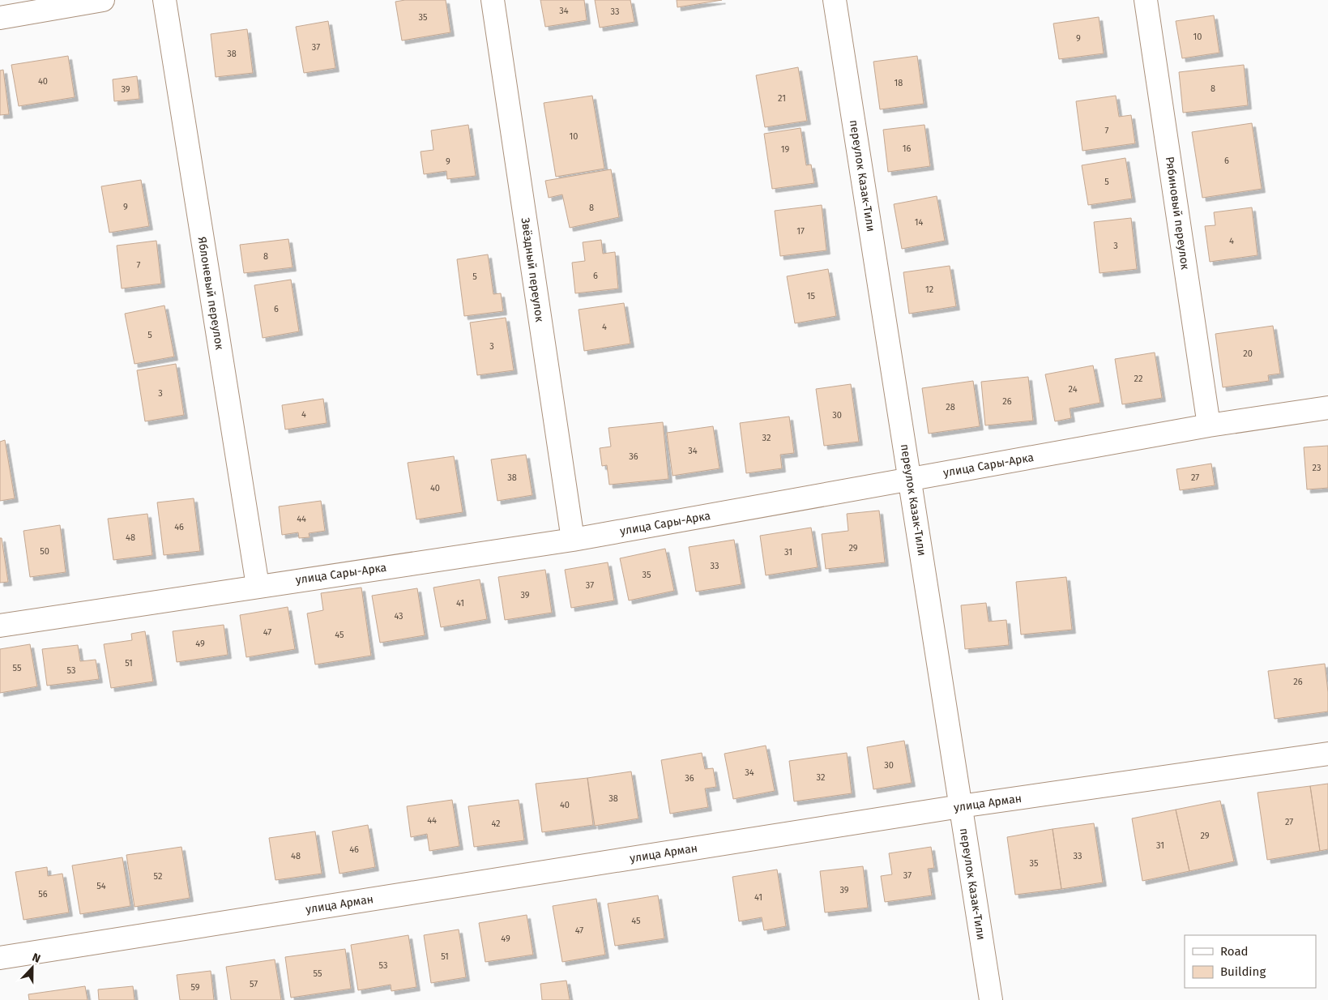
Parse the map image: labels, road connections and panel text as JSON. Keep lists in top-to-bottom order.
{
  "streets": {
    "lane": [
      "переулок Казак-Тили",
      "Рябиновый переулок",
      "Звёздный переулок",
      "Яблоневый переулок",
      "улица Сары-Арка",
      "улица Арман"
    ]
  },
  "crossings": [
    ["переулок Казак-Тили", "улица Сары-Арка"],
    ["переулок Казак-Тили", "улица Арман"],
    ["Рябиновый переулок", "улица Сары-Арка"],
    ["Звёздный переулок", "улица Сары-Арка"],
    ["Яблоневый переулок", "улица Сары-Арка"]
  ],
  "house_numbers": [
    "34",
    "33",
    "35",
    "10",
    "9",
    "37",
    "38",
    "40",
    "18",
    "8",
    "39",
    "21",
    "7",
    "10",
    "16",
    "19",
    "6",
    "9",
    "5",
    "9",
    "8",
    "14",
    "17",
    "4",
    "3",
    "8",
    "7",
    "6",
    "5",
    "12",
    "15",
    "6",
    "4",
    "5",
    "3",
    "20",
    "22",
    "24",
    "3",
    "26",
    "28",
    "4",
    "30",
    "32",
    "34",
    "36",
    "23",
    "38",
    "27",
    "40",
    "44",
    "46",
    "48",
    "29",
    "50",
    "31",
    "33",
    "35",
    "37",
    "39",
    "41",
    "43",
    "47",
    "45",
    "49",
    "51",
    "55",
    "53",
    "26",
    "30",
    "34",
    "32",
    "36",
    "38",
    "40",
    "44",
    "27",
    "42",
    "29",
    "31",
    "46",
    "48",
    "33",
    "35",
    "37",
    "52",
    "54",
    "39",
    "56",
    "41",
    "45",
    "47",
    "49",
    "51",
    "53",
    "55",
    "57",
    "59"
  ],
  "legend": ["Road", "Building"],
  "north": "top"
}
